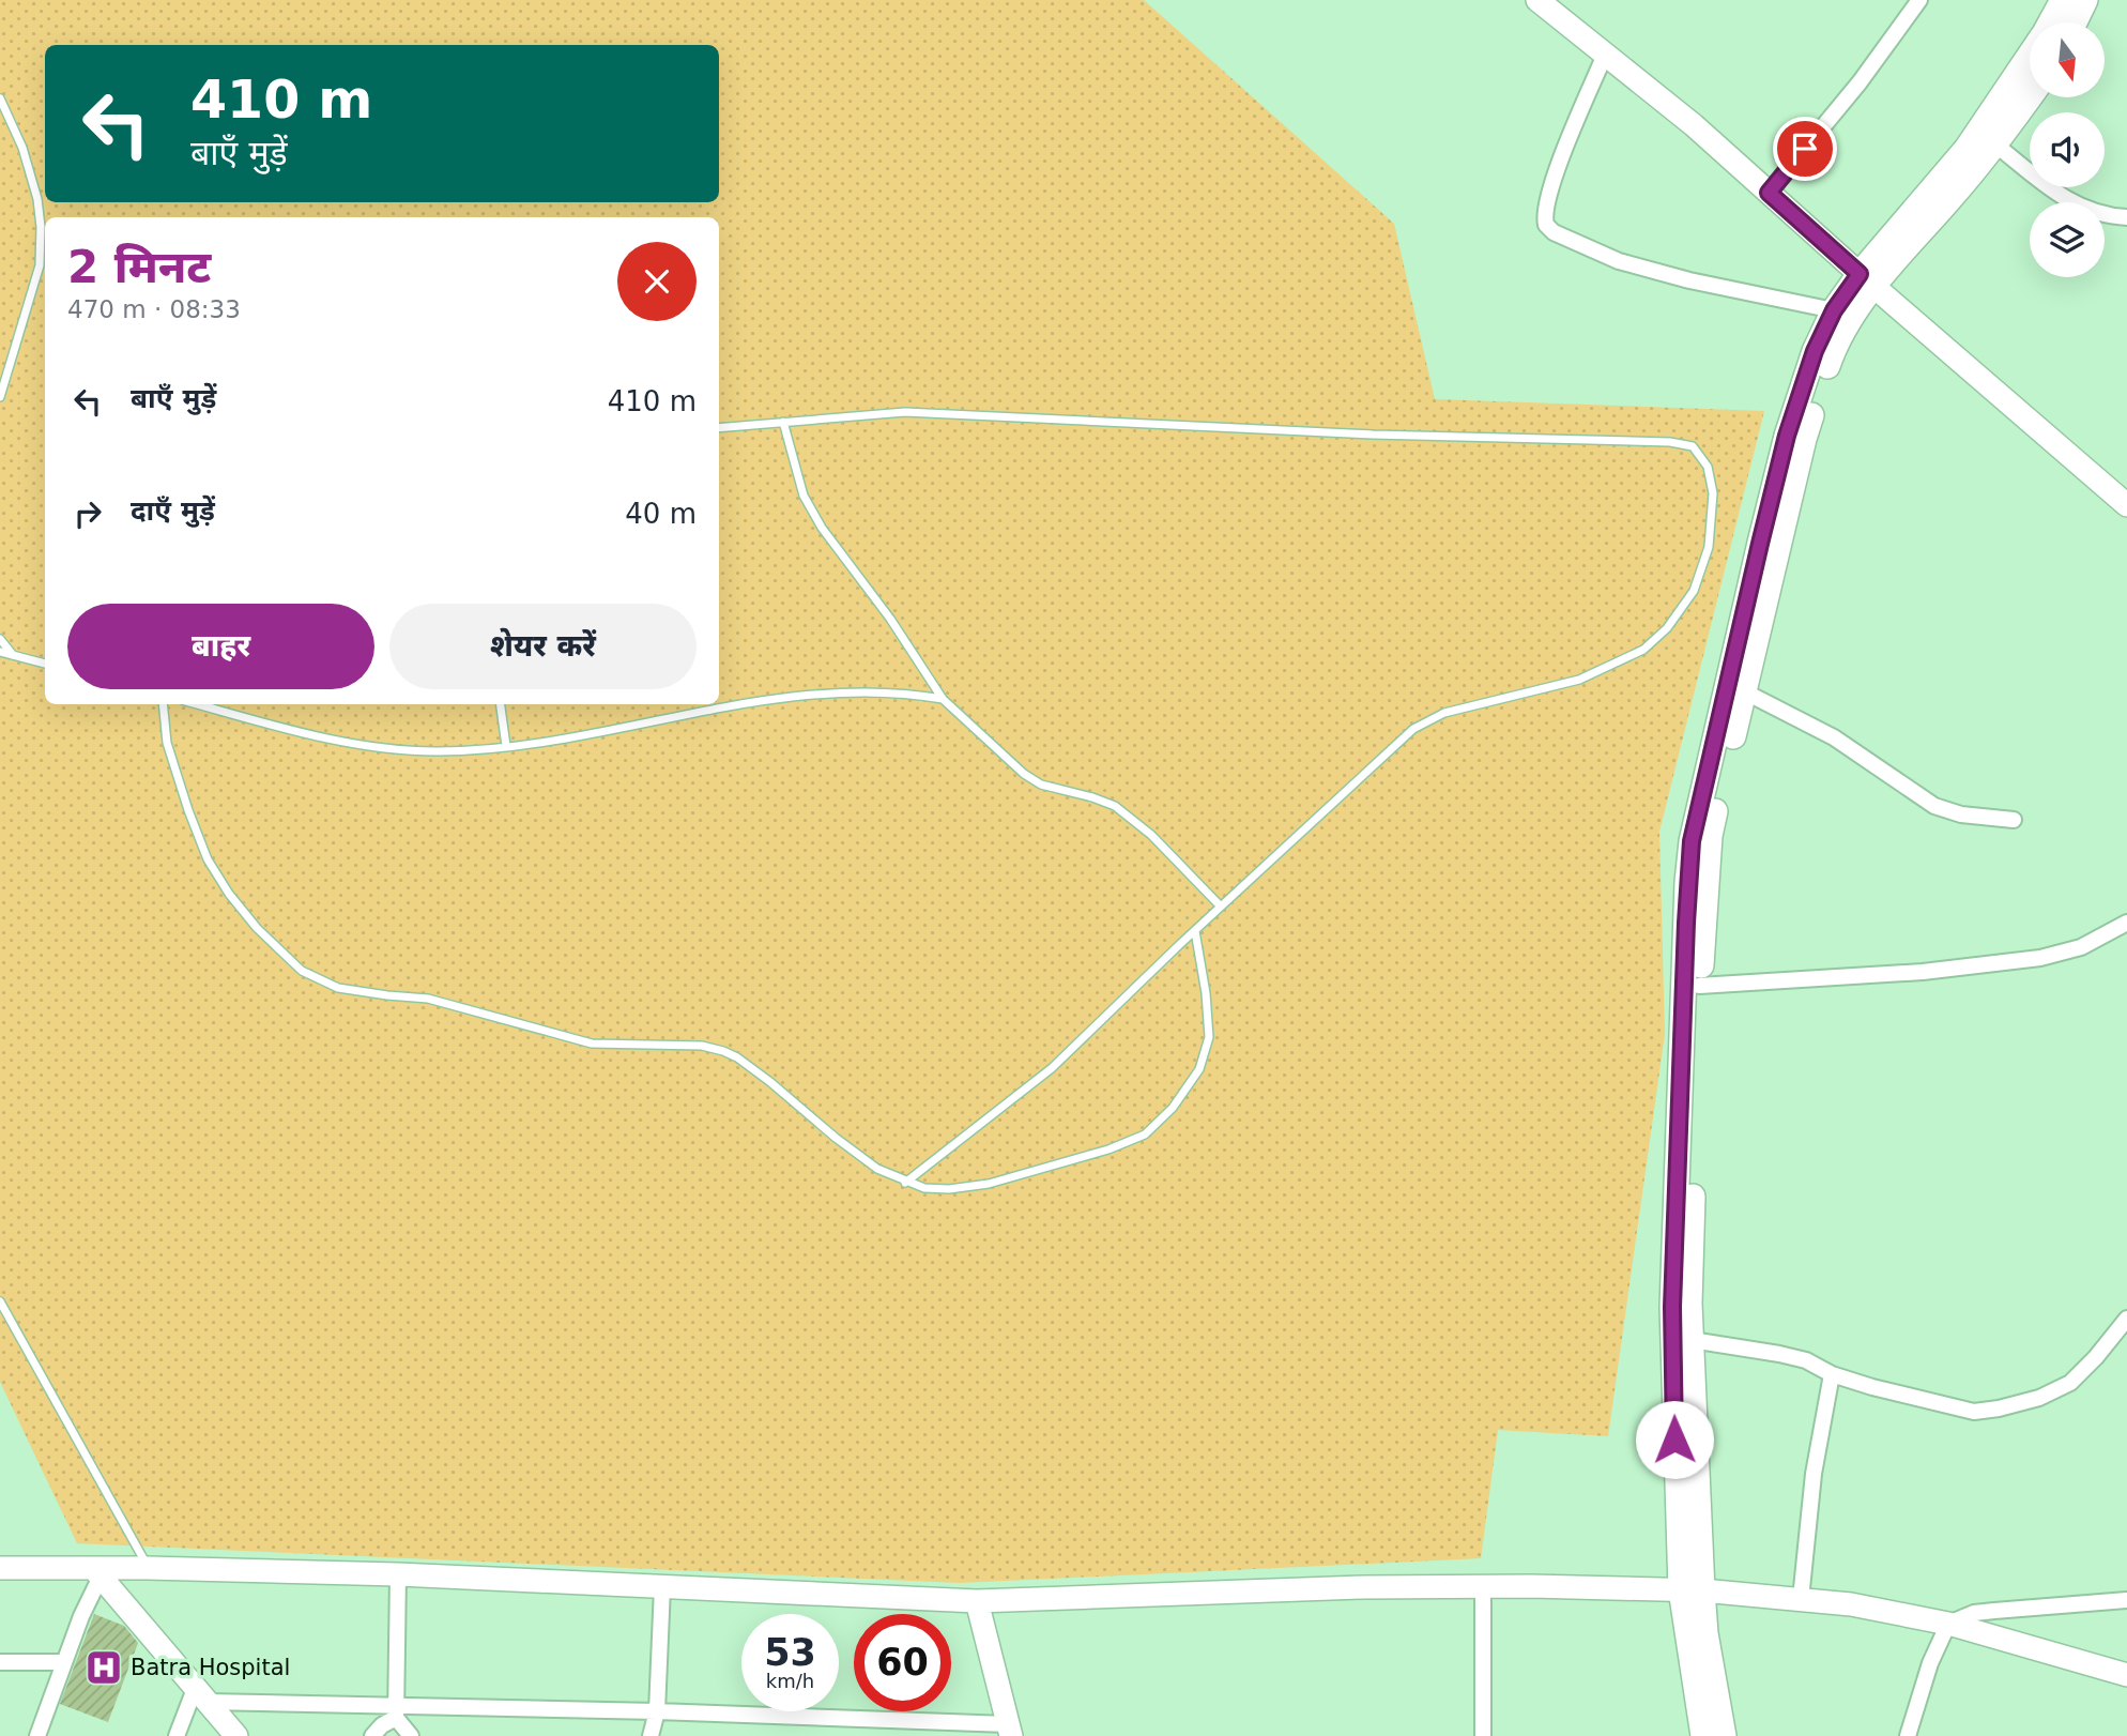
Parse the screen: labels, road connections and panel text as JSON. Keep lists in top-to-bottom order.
{
  "places": {
    "hospital": ["Batra Hospital"]
  },
  "north": "bottom",
  "page": {
    "turn": ["410 m", "बाएँ मुड़ें"],
    "heading": ["2 मिनट", "470 m · 08:33"],
    "list": [
      {
        "name": "बाएँ मुड़ें",
        "value": "410 m"
      },
      {
        "name": "दाएँ मुड़ें",
        "value": "40 m"
      }
    ],
    "buttons": ["बाहर", "शेयर करें"],
    "speed": "53 km/h",
    "limit": "60"
  }
}
